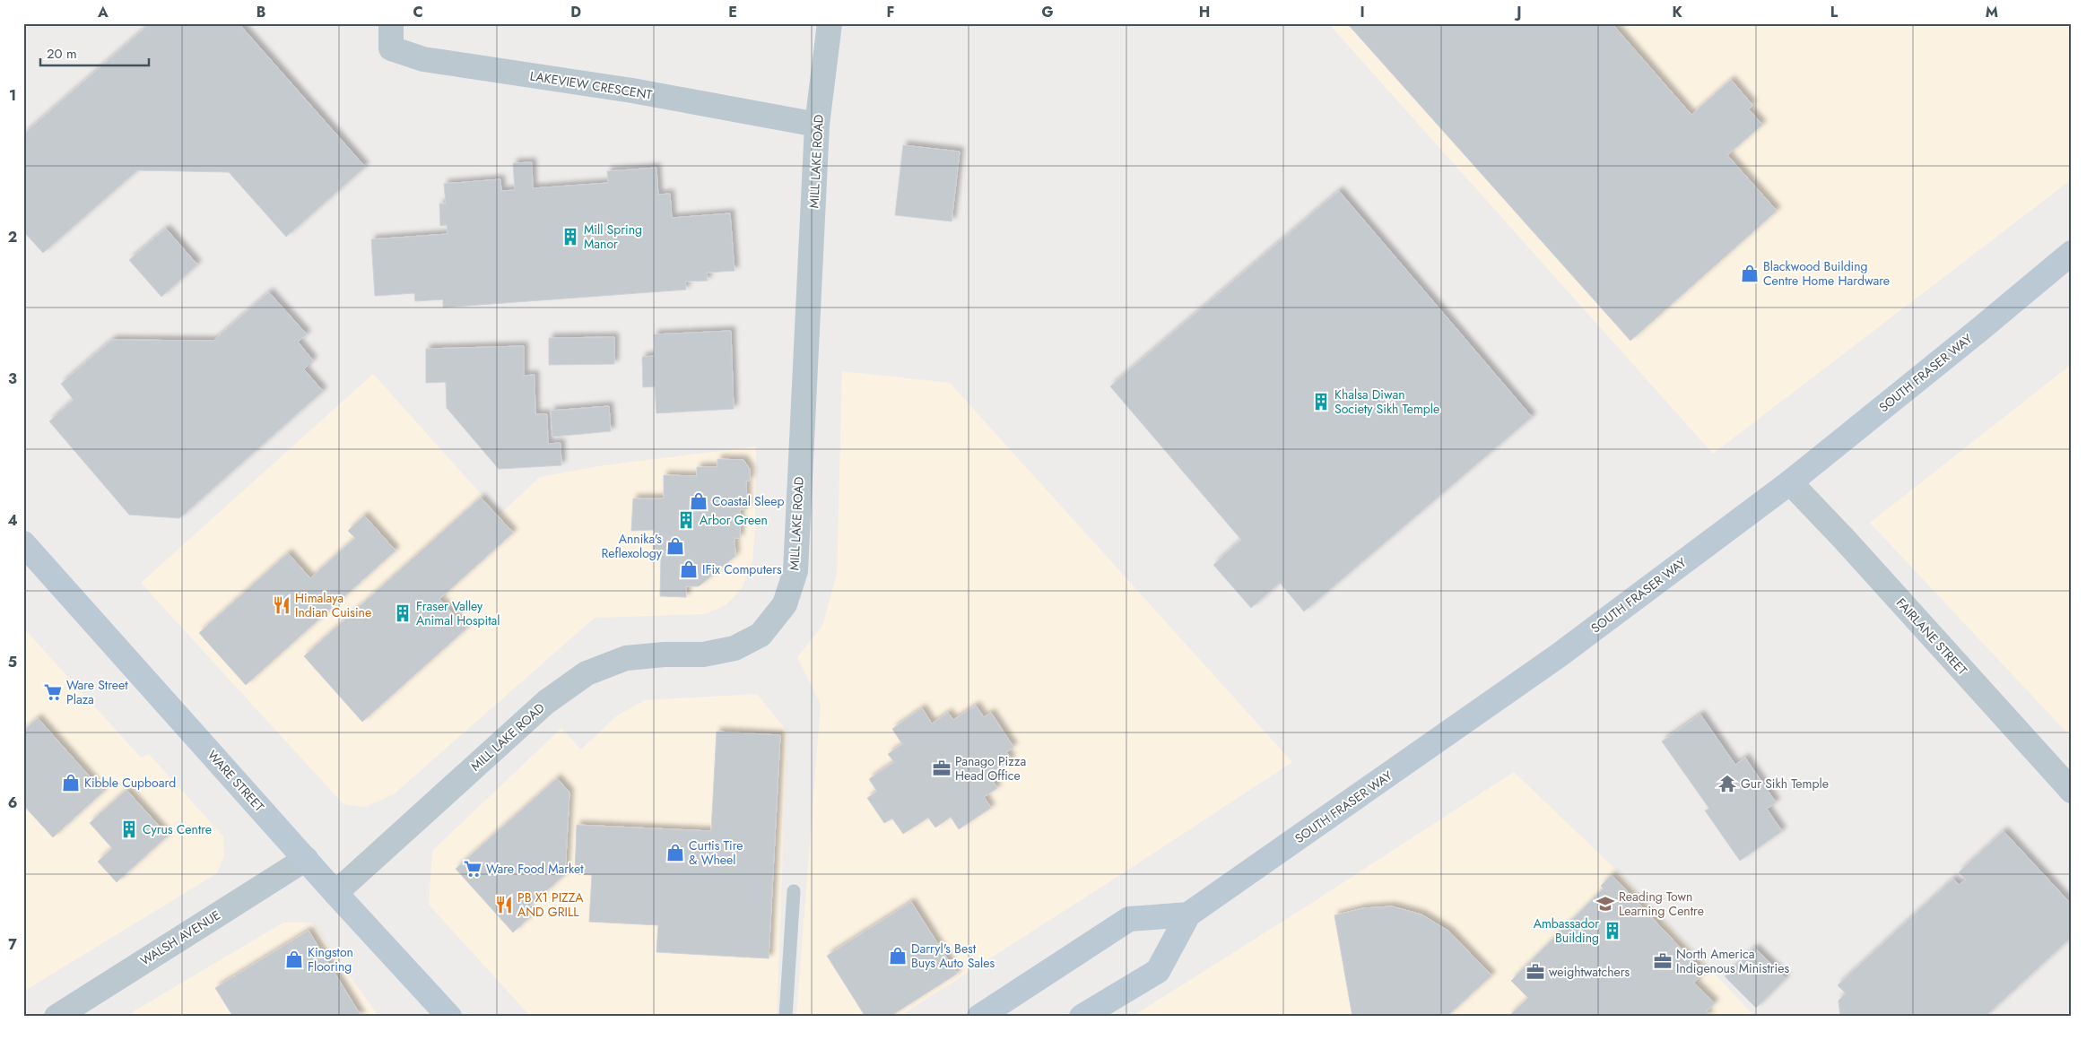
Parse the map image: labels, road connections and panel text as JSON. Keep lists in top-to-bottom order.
{
  "streets": {
    "main road": ["SOUTH FRASER WAY", "WARE STREET"],
    "street": [
      "LAKEVIEW CRESCENT",
      "MILL LAKE ROAD",
      "FAIRLANE STREET",
      "WALSH AVENUE"
    ]
  },
  "crossings": [
    ["LAKEVIEW CRESCENT", "MILL LAKE ROAD"],
    ["MILL LAKE ROAD", "WARE STREET"],
    ["SOUTH FRASER WAY", "FAIRLANE STREET"],
    ["WARE STREET", "WALSH AVENUE"]
  ],
  "places": {
    "building": [
      "Mill Spring Manor",
      "Khalsa Diwan Society Sikh Temple",
      "Arbor Green",
      "Fraser Valley Animal Hospital",
      "Cyrus Centre",
      "Ambassador Building"
    ],
    "shop": [
      "Blackwood Building Centre Home Hardware",
      "Coastal Sleep",
      "Annika's Reflexology",
      "IFix Computers",
      "Kibble Cupboard",
      "Curtis Tire & Wheel",
      "Darryl's Best Buys Auto Sales",
      "Kingston Flooring"
    ],
    "restaurant": ["Himalaya Indian Cuisine", "PB X1 PIZZA AND GRILL"],
    "supermarket": ["Ware Street Plaza", "Ware Food Market"],
    "office": ["Panago Pizza Head Office", "North America Indigenous Ministries", "weightwatchers"],
    "temple": ["Gur Sikh Temple"],
    "school or university": ["Reading Town Learning Centre"]
  },
  "scale_bar": "20 m",
  "grid": {
    "columns": [
      "A",
      "B",
      "C",
      "D",
      "E",
      "F",
      "G",
      "H",
      "I",
      "J",
      "K",
      "L",
      "M"
    ],
    "rows": [
      "1",
      "2",
      "3",
      "4",
      "5",
      "6",
      "7"
    ]
  }
}
